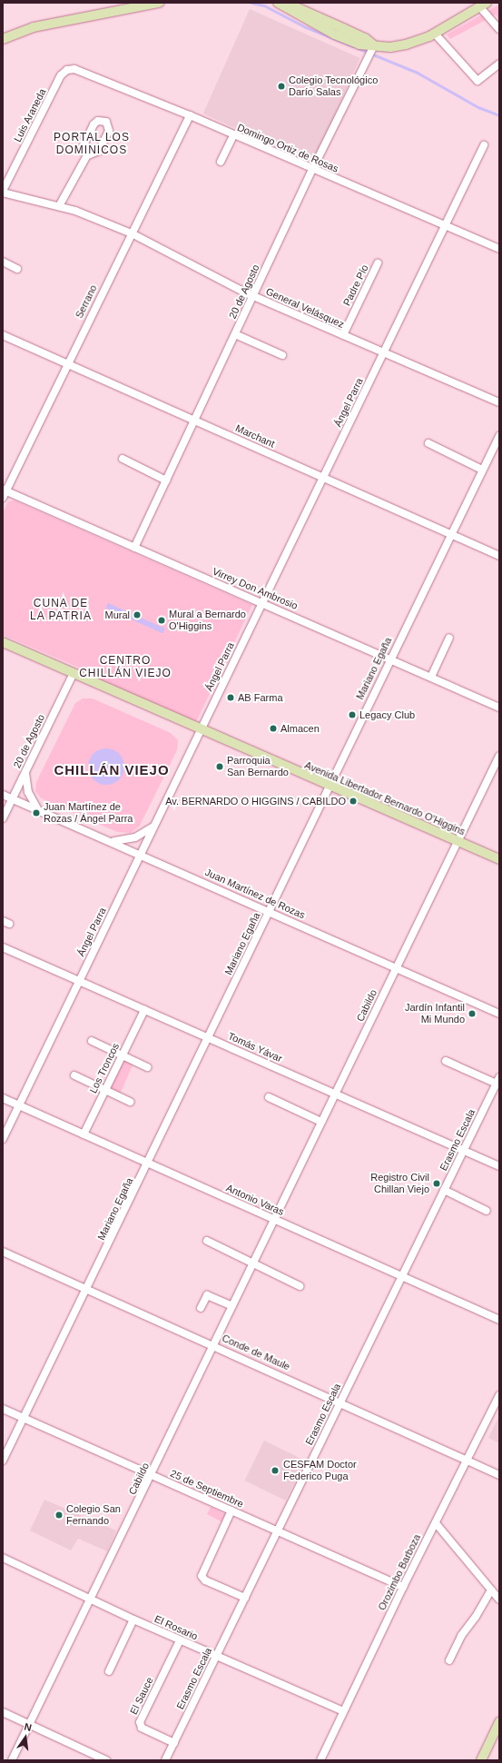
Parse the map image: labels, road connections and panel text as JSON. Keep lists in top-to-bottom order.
{
  "streets": {
    "main road": ["Avenida Libertador Bernardo O'Higgins"],
    "street": [
      "Luis Araneda",
      "Domingo Ortiz de Rosas",
      "Padre Pío",
      "20 de Agosto",
      "Serrano",
      "General Velásquez",
      "Ángel Parra",
      "Marchant",
      "Virrey Don Ambrosio",
      "Mariano Egaña",
      "Juan Martínez de Rozas",
      "Cabildo",
      "Tomás Yávar",
      "Los Troncos",
      "Erasmo Escala",
      "Antonio Varas",
      "Conde de Maule",
      "25 de Septiembre",
      "Orozimbo Barboza",
      "El Rosario",
      "El Sauce"
    ]
  },
  "crossings": [
    ["Luis Araneda", "Domingo Ortiz de Rosas"],
    ["Luis Araneda", "General Velásquez"],
    ["Domingo Ortiz de Rosas", "20 de Agosto"],
    ["Domingo Ortiz de Rosas", "Serrano"],
    ["Domingo Ortiz de Rosas", "Ángel Parra"],
    ["Padre Pío", "General Velásquez"],
    ["20 de Agosto", "General Velásquez"],
    ["20 de Agosto", "Marchant"],
    ["20 de Agosto", "Virrey Don Ambrosio"],
    ["20 de Agosto", "Avenida Libertador Bernardo O'Higgins"],
    ["20 de Agosto", "Juan Martínez de Rozas"],
    ["Serrano", "General Velásquez"],
    ["Serrano", "Marchant"],
    ["Serrano", "Virrey Don Ambrosio"],
    ["General Velásquez", "Ángel Parra"],
    ["Ángel Parra", "Marchant"],
    ["Ángel Parra", "Virrey Don Ambrosio"],
    ["Ángel Parra", "Avenida Libertador Bernardo O'Higgins"],
    ["Ángel Parra", "Juan Martínez de Rozas"],
    ["Ángel Parra", "Tomás Yávar"],
    ["Ángel Parra", "Antonio Varas"],
    ["Marchant", "Mariano Egaña"],
    ["Virrey Don Ambrosio", "Mariano Egaña"],
    ["Mariano Egaña", "Avenida Libertador Bernardo O'Higgins"],
    ["Mariano Egaña", "Juan Martínez de Rozas"],
    ["Mariano Egaña", "Tomás Yávar"],
    ["Mariano Egaña", "Antonio Varas"],
    ["Mariano Egaña", "Conde de Maule"],
    ["Mariano Egaña", "25 de Septiembre"],
    ["Avenida Libertador Bernardo O'Higgins", "Cabildo"],
    ["Juan Martínez de Rozas", "Cabildo"],
    ["Cabildo", "Tomás Yávar"],
    ["Cabildo", "Antonio Varas"],
    ["Cabildo", "Conde de Maule"],
    ["Cabildo", "25 de Septiembre"],
    ["Cabildo", "El Rosario"],
    ["Tomás Yávar", "Los Troncos"],
    ["Tomás Yávar", "Erasmo Escala"],
    ["Los Troncos", "Antonio Varas"],
    ["Erasmo Escala", "Antonio Varas"],
    ["Erasmo Escala", "Conde de Maule"],
    ["Erasmo Escala", "25 de Septiembre"],
    ["Erasmo Escala", "El Rosario"],
    ["Erasmo Escala", "El Sauce"],
    ["Conde de Maule", "Orozimbo Barboza"],
    ["25 de Septiembre", "Orozimbo Barboza"],
    ["Orozimbo Barboza", "El Rosario"],
    ["El Rosario", "El Sauce"]
  ],
  "districts": [
    "PORTAL LOS DOMINICOS",
    "CUNA DE LA PATRIA",
    "CENTRO CHILLÁN VIEJO",
    "CHILLÁN VIEJO"
  ],
  "places": [
    "Colegio Tecnológico Darío Salas",
    "Mural",
    "Mural a Bernardo O'Higgins",
    "AB Farma",
    "Legacy Club",
    "Almacen",
    "Parroquia San Bernardo",
    "Av. BERNARDO O HIGGINS / CABILDO",
    "Juan Martínez de Rozas / Ángel Parra",
    "Jardín Infantil Mi Mundo",
    "Registro Civil Chillan Viejo",
    "CESFAM Doctor Federico Puga",
    "Colegio San Fernando"
  ],
  "north": "top"
}
